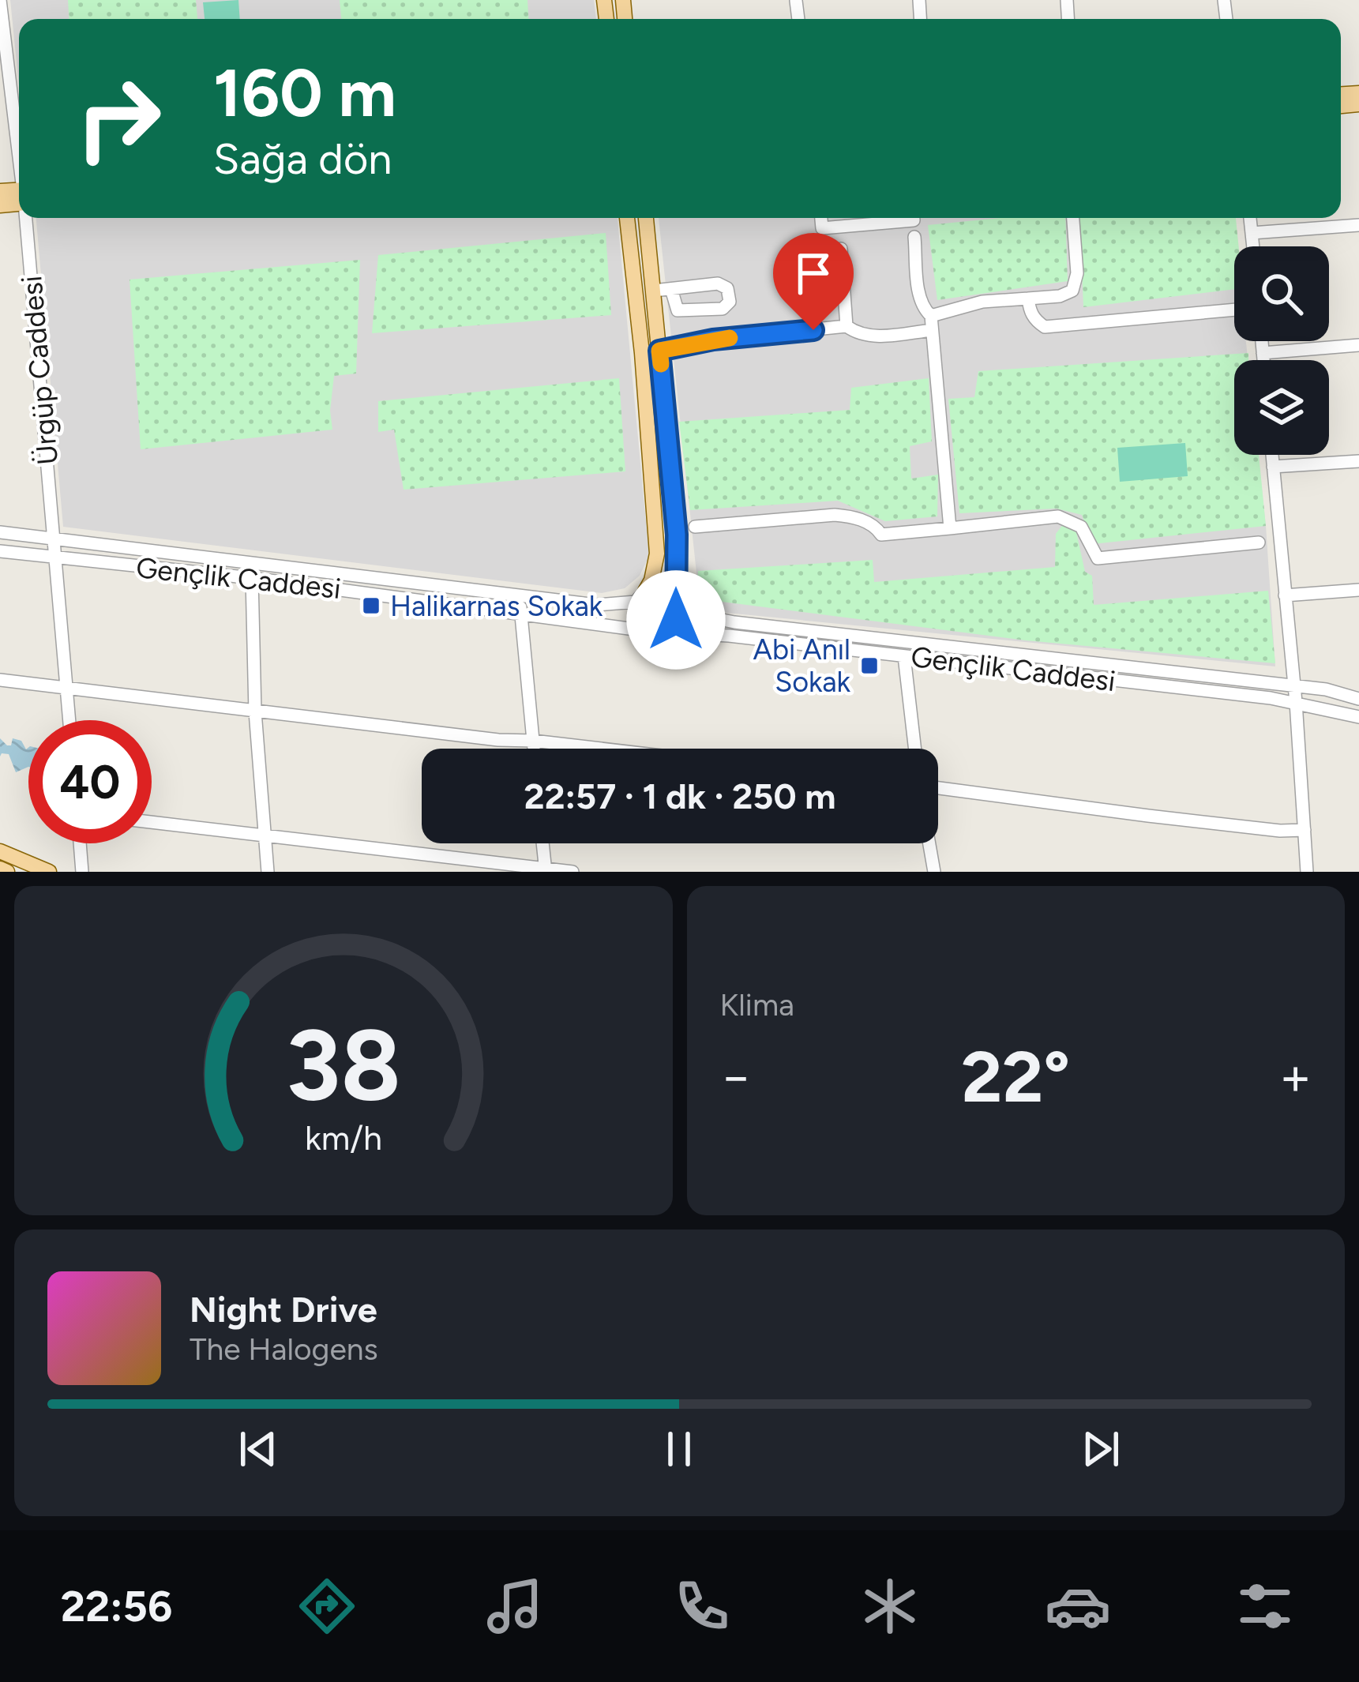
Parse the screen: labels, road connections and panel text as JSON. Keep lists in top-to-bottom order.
{
  "streets": {
    "street": ["Ürgüp Caddesi", "Gençlik Caddesi"]
  },
  "crossings": [
    ["Ürgüp Caddesi", "Gençlik Caddesi"]
  ],
  "places": {
    "transit": ["Halikarnas Sokak", "Abi Anıl Sokak"]
  },
  "page": {
    "turn": ["160 m", "Sağa dön"],
    "limit": "40",
    "trip": "22:57 · 1 dk · 250 m",
    "tile": "Klima",
    "heat": ["−", "22°", "+"],
    "song": ["Night Drive", "The Halogens"],
    "tabs": "22:56",
    "gauge": ["38", "km/h"]
  }
}
